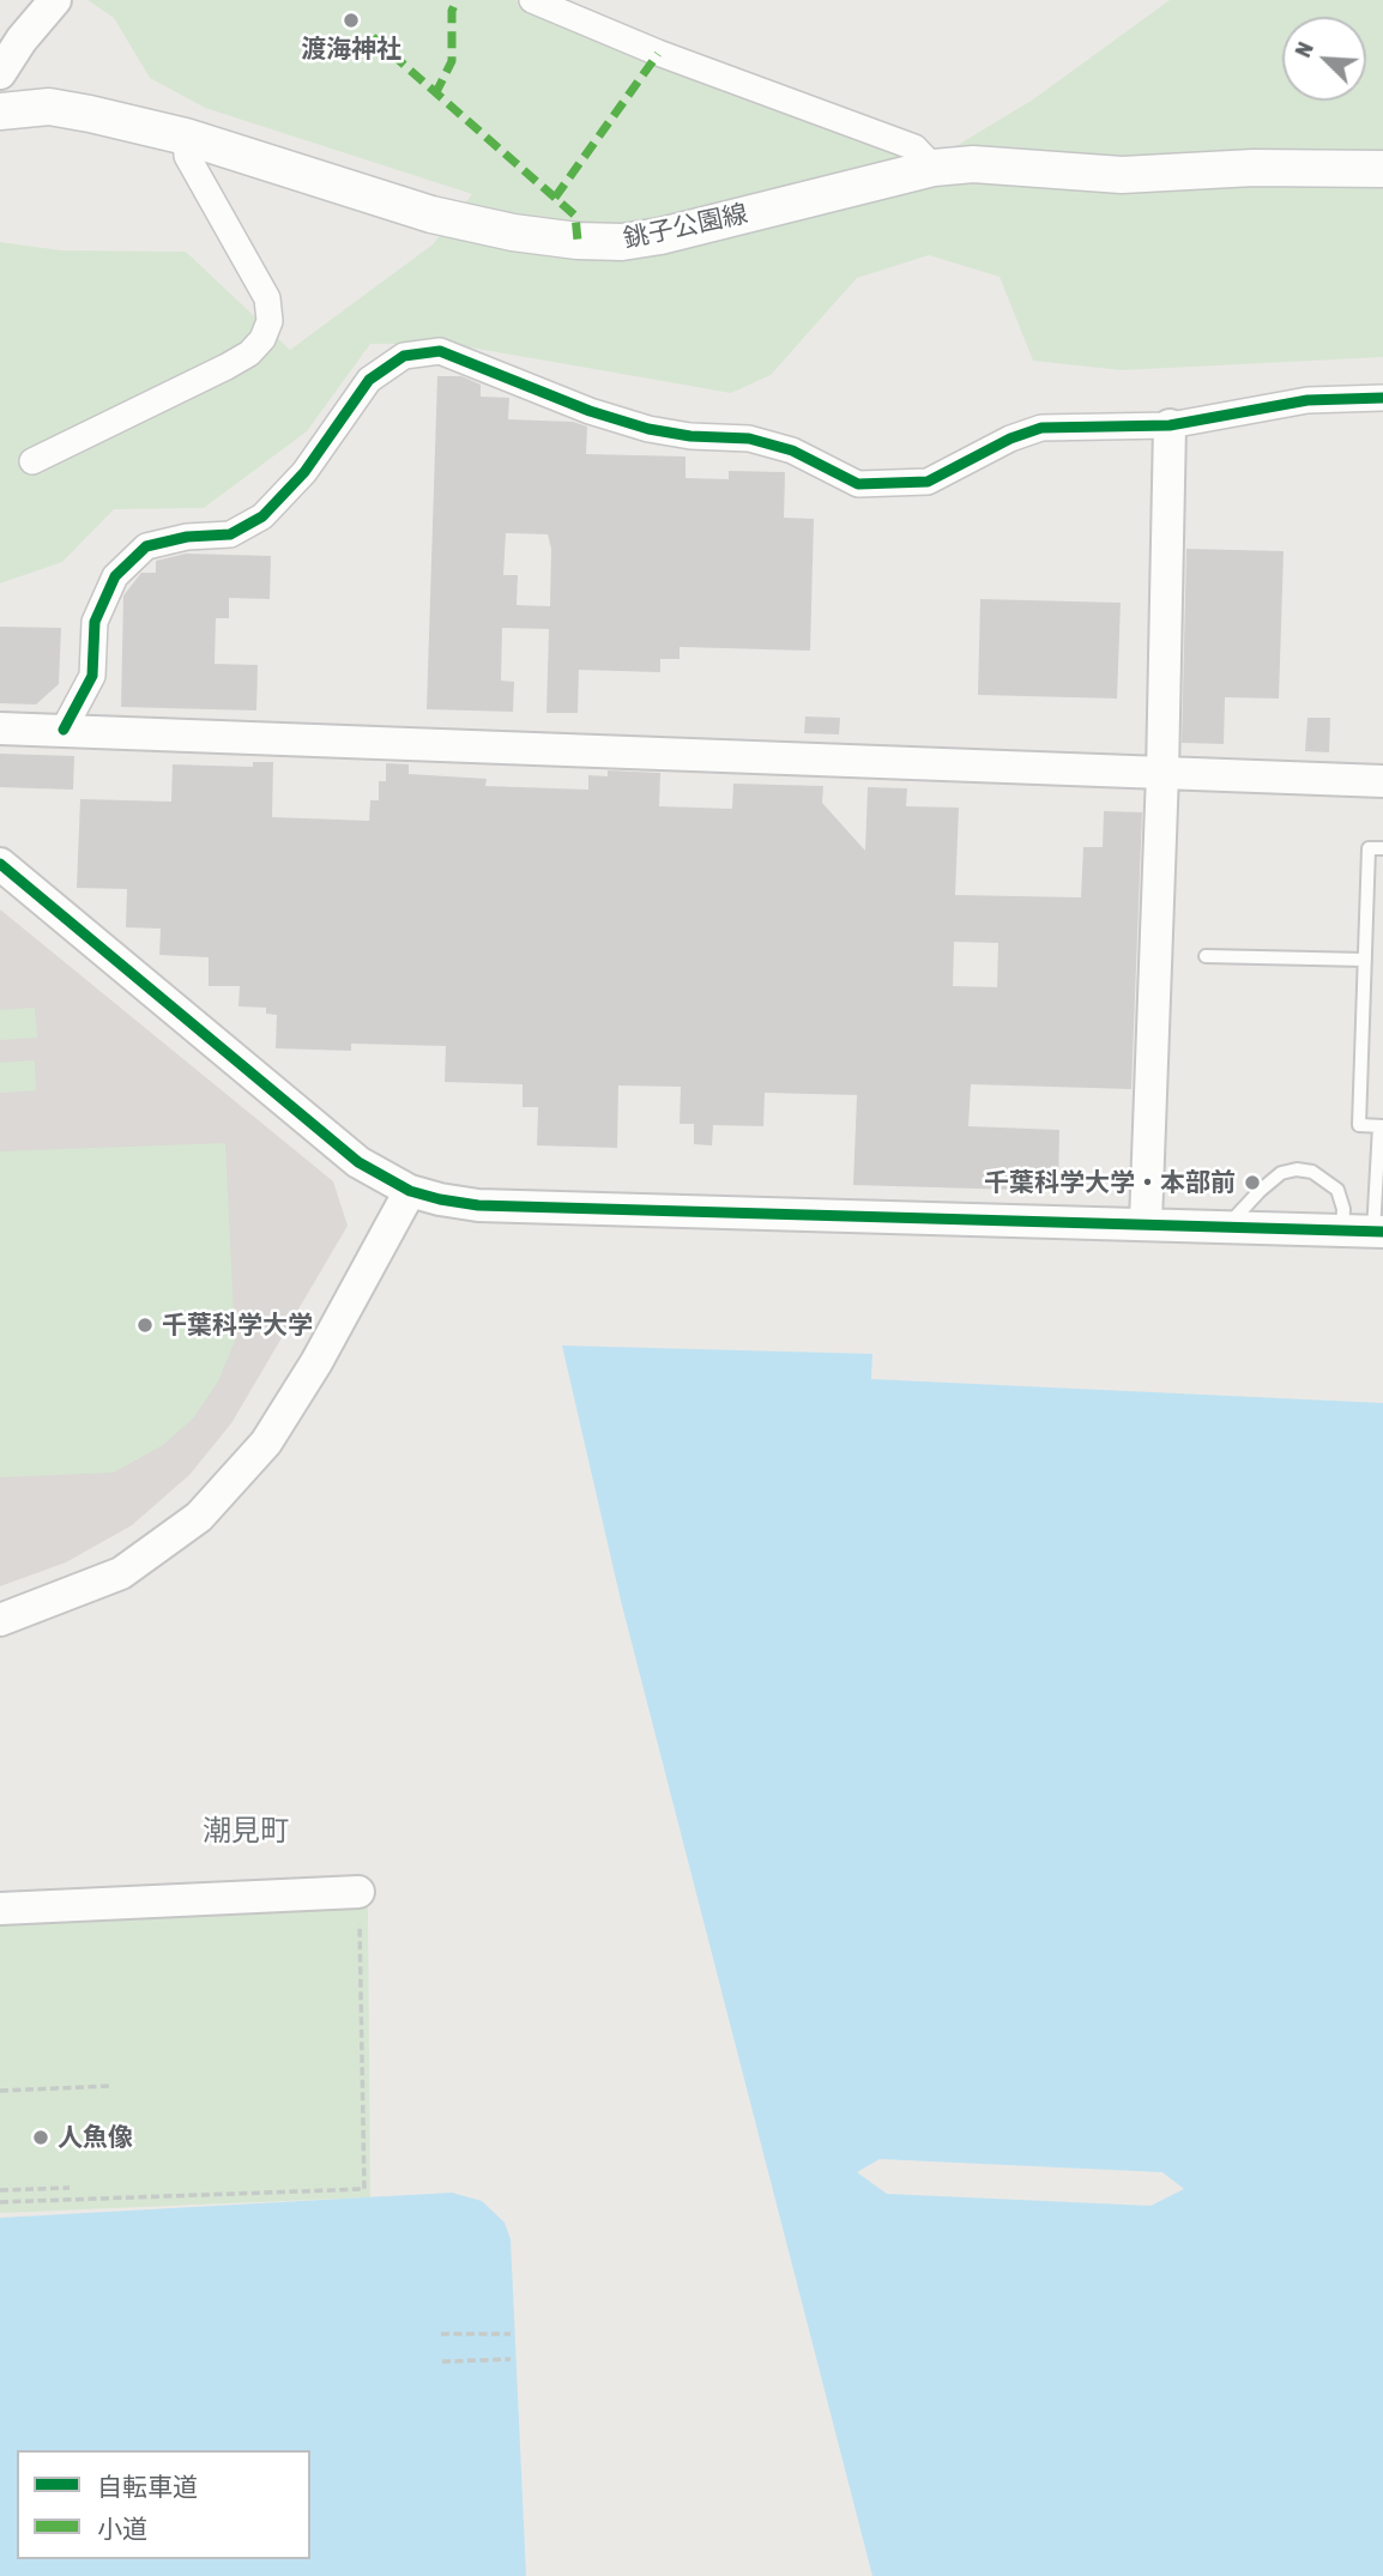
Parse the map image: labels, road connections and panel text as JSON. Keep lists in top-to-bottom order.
{
  "streets": {
    "main road": ["銚子公園線"]
  },
  "districts": ["潮見町"],
  "places": [
    "渡海神社",
    "千葉科学大学・本部前",
    "千葉科学大学",
    "人魚像"
  ],
  "legend": ["自転車道", "小道"],
  "north": "top left"
}
